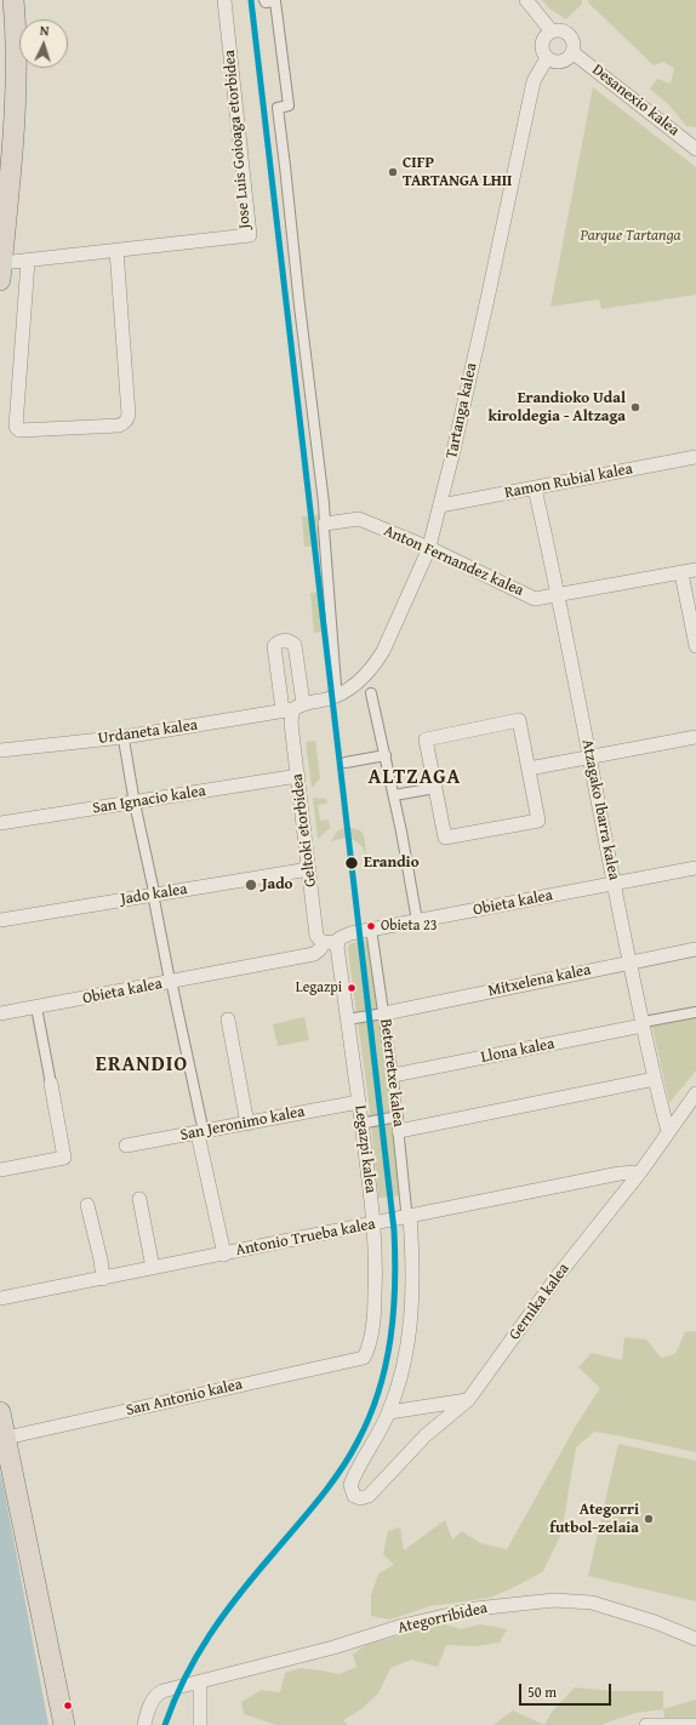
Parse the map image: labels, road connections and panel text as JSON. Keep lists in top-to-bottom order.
{
  "streets": {
    "main road": ["Jose Luis Goioaga etorbidea"],
    "street": [
      "Desanexio kalea",
      "Tartanga kalea",
      "Ramon Rubial kalea",
      "Anton Fernandez kalea",
      "Urdaneta kalea",
      "San Ignacio kalea",
      "Atzagako Ibarra kalea",
      "Geltoki etorbidea",
      "Jado kalea",
      "Obieta kalea",
      "Mitxelena kalea",
      "Llona kalea",
      "Beterretxe kalea",
      "San Jeronimo kalea",
      "Legazpi kalea",
      "Antonio Trueba kalea",
      "Gernika kalea",
      "San Antonio kalea",
      "Ategorribidea"
    ]
  },
  "crossings": [
    ["Desanexio kalea", "Tartanga kalea"],
    ["Tartanga kalea", "Ramon Rubial kalea"],
    ["Tartanga kalea", "Anton Fernandez kalea"],
    ["Tartanga kalea", "Urdaneta kalea"],
    ["Tartanga kalea", "Geltoki etorbidea"],
    ["Ramon Rubial kalea", "Atzagako Ibarra kalea"],
    ["Anton Fernandez kalea", "Atzagako Ibarra kalea"],
    ["Urdaneta kalea", "Geltoki etorbidea"],
    ["San Ignacio kalea", "Geltoki etorbidea"],
    ["Atzagako Ibarra kalea", "Obieta kalea"],
    ["Atzagako Ibarra kalea", "Mitxelena kalea"],
    ["Atzagako Ibarra kalea", "Llona kalea"],
    ["Atzagako Ibarra kalea", "Gernika kalea"],
    ["Geltoki etorbidea", "Jado kalea"],
    ["Geltoki etorbidea", "Obieta kalea"],
    ["Geltoki etorbidea", "Legazpi kalea"],
    ["Obieta kalea", "Legazpi kalea"],
    ["Mitxelena kalea", "Beterretxe kalea"],
    ["Llona kalea", "Beterretxe kalea"],
    ["Beterretxe kalea", "Antonio Trueba kalea"],
    ["San Jeronimo kalea", "Legazpi kalea"],
    ["Legazpi kalea", "Antonio Trueba kalea"],
    ["Legazpi kalea", "San Antonio kalea"],
    ["Antonio Trueba kalea", "Gernika kalea"]
  ],
  "districts": ["ALTZAGA", "ERANDIO"],
  "parks": ["Parque Tartanga"],
  "places": [
    "CIFP TARTANGA LHII",
    "Erandioko Udal kiroldegia - Altzaga",
    "Erandio",
    "Jado",
    "Obieta 23",
    "Legazpi",
    "Ategorri futbol-zelaia"
  ],
  "scale_bar": "50 m",
  "north": "top"
}
